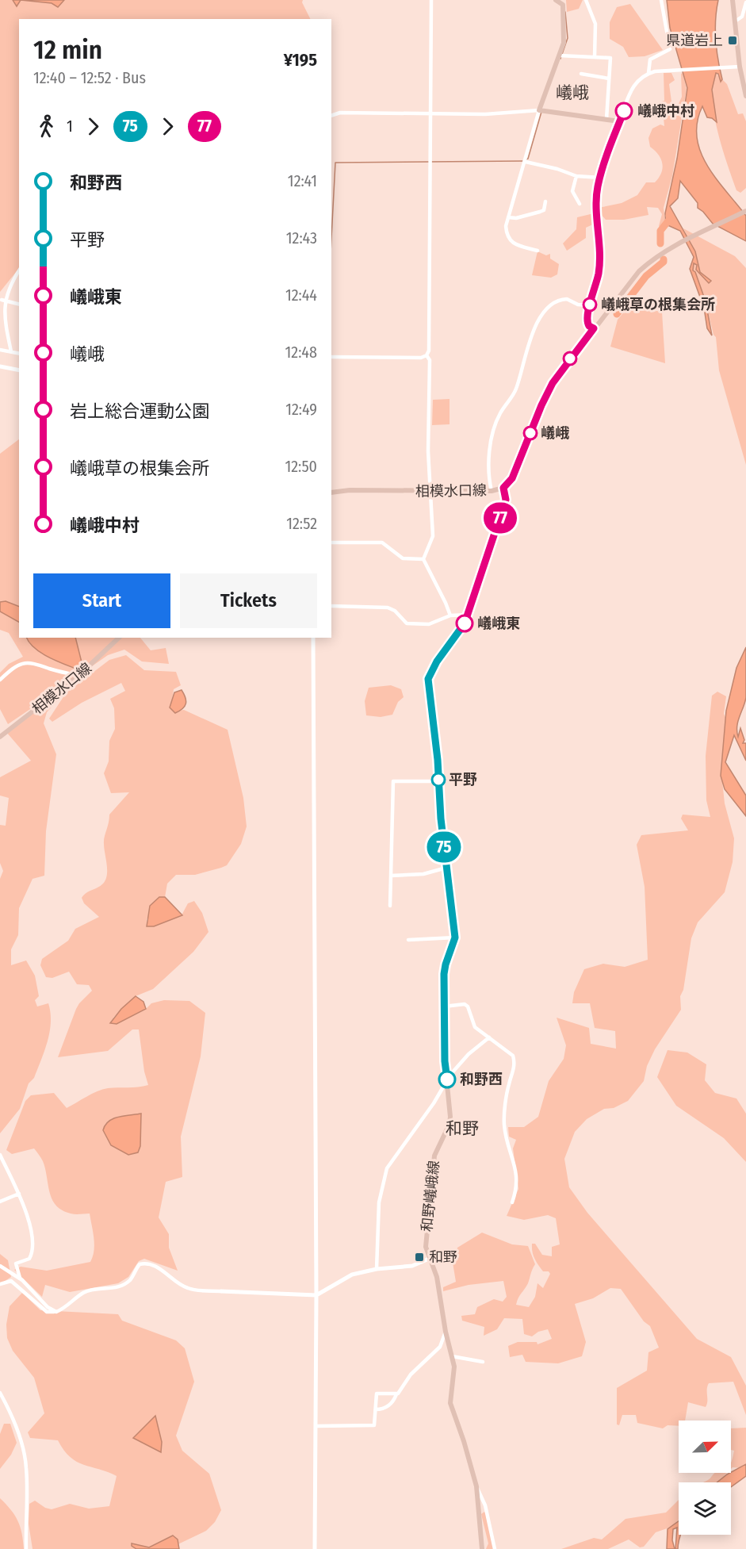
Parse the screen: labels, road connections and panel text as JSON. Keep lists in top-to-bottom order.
{
  "streets": {
    "main road": ["相模水口線", "和野嶬峨線"]
  },
  "crossings": [
    ["相模水口線", "和野嶬峨線"]
  ],
  "districts": ["嶬峨", "和野"],
  "places": {
    "transit": ["県道岩上", "和野"],
    "other": [
      "嶬峨中村",
      "嶬峨草の根集会所",
      "嶬峨",
      "嶬峨東",
      "平野",
      "和野西"
    ]
  },
  "lines": ["bus line 77", "bus line 75"],
  "north": "top right",
  "page": {
    "on_map": ["75", "77"],
    "heading": ["12 min", "12:40 – 12:52 · Bus", "¥195"],
    "legs": ["1", "75", "77"],
    "list": [
      {
        "name": "和野西",
        "value": "12:41"
      },
      {
        "name": "平野",
        "value": "12:43"
      },
      {
        "name": "嶬峨東",
        "value": "12:44"
      },
      {
        "name": "嶬峨",
        "value": "12:48"
      },
      {
        "name": "岩上総合運動公園",
        "value": "12:49"
      },
      {
        "name": "嶬峨草の根集会所",
        "value": "12:50"
      },
      {
        "name": "嶬峨中村",
        "value": "12:52"
      }
    ],
    "buttons": ["Start", "Tickets"]
  }
}
